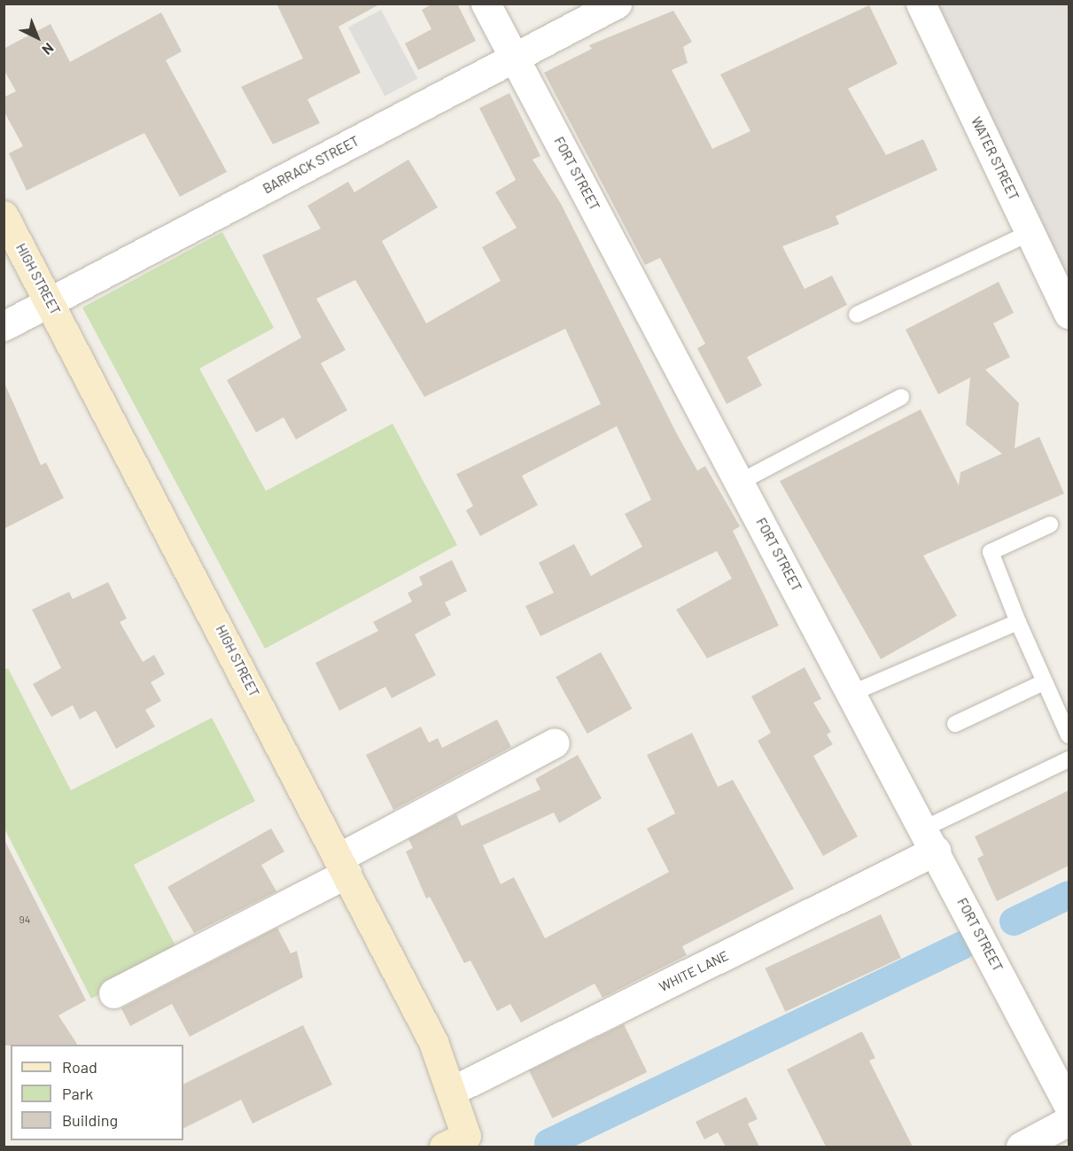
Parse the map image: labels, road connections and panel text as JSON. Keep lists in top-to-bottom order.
{
  "streets": {
    "main road": ["HIGH STREET"],
    "street": [
      "WATER STREET",
      "BARRACK STREET",
      "FORT STREET",
      "WHITE LANE"
    ]
  },
  "crossings": [
    ["BARRACK STREET", "FORT STREET"],
    ["BARRACK STREET", "HIGH STREET"],
    ["FORT STREET", "WHITE LANE"],
    ["HIGH STREET", "WHITE LANE"]
  ],
  "house_numbers": ["94"],
  "legend": ["Road", "Park", "Building"],
  "north": "bottom right"
}
